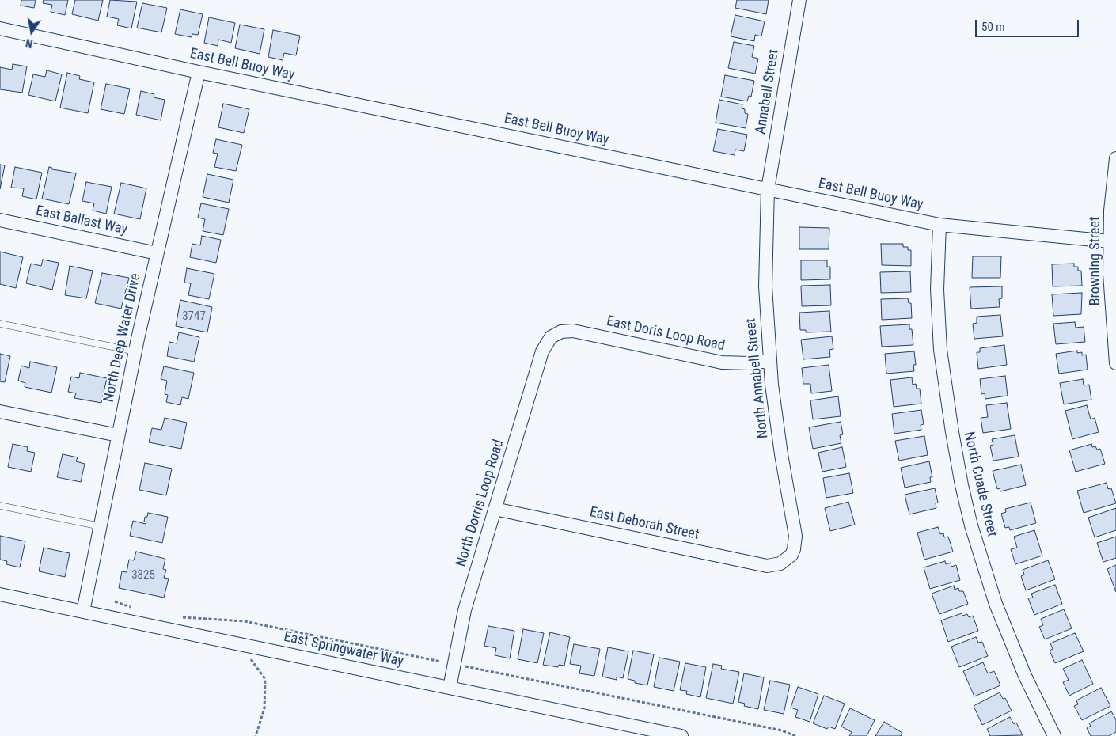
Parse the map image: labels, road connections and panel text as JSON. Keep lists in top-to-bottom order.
{
  "streets": {
    "street": [
      "East Bell Buoy Way",
      "Annabell Street",
      "East Ballast Way",
      "Browning Street",
      "East Doris Loop Road",
      "North Deep Water Drive",
      "North Annabell Street",
      "North Cuade Street",
      "North Dorris Loop Road",
      "East Deborah Street",
      "East Springwater Way"
    ]
  },
  "crossings": [
    ["East Bell Buoy Way", "Annabell Street"],
    ["East Bell Buoy Way", "Browning Street"],
    ["East Bell Buoy Way", "North Deep Water Drive"],
    ["East Bell Buoy Way", "North Annabell Street"],
    ["East Bell Buoy Way", "North Cuade Street"],
    ["Annabell Street", "North Annabell Street"],
    ["East Ballast Way", "North Deep Water Drive"],
    ["East Doris Loop Road", "North Annabell Street"],
    ["East Doris Loop Road", "North Dorris Loop Road"],
    ["North Deep Water Drive", "East Springwater Way"],
    ["North Annabell Street", "East Deborah Street"],
    ["North Dorris Loop Road", "East Deborah Street"],
    ["North Dorris Loop Road", "East Springwater Way"]
  ],
  "house_numbers": ["3747", "3825"],
  "scale_bar": "50 m",
  "north": "bottom"
}
